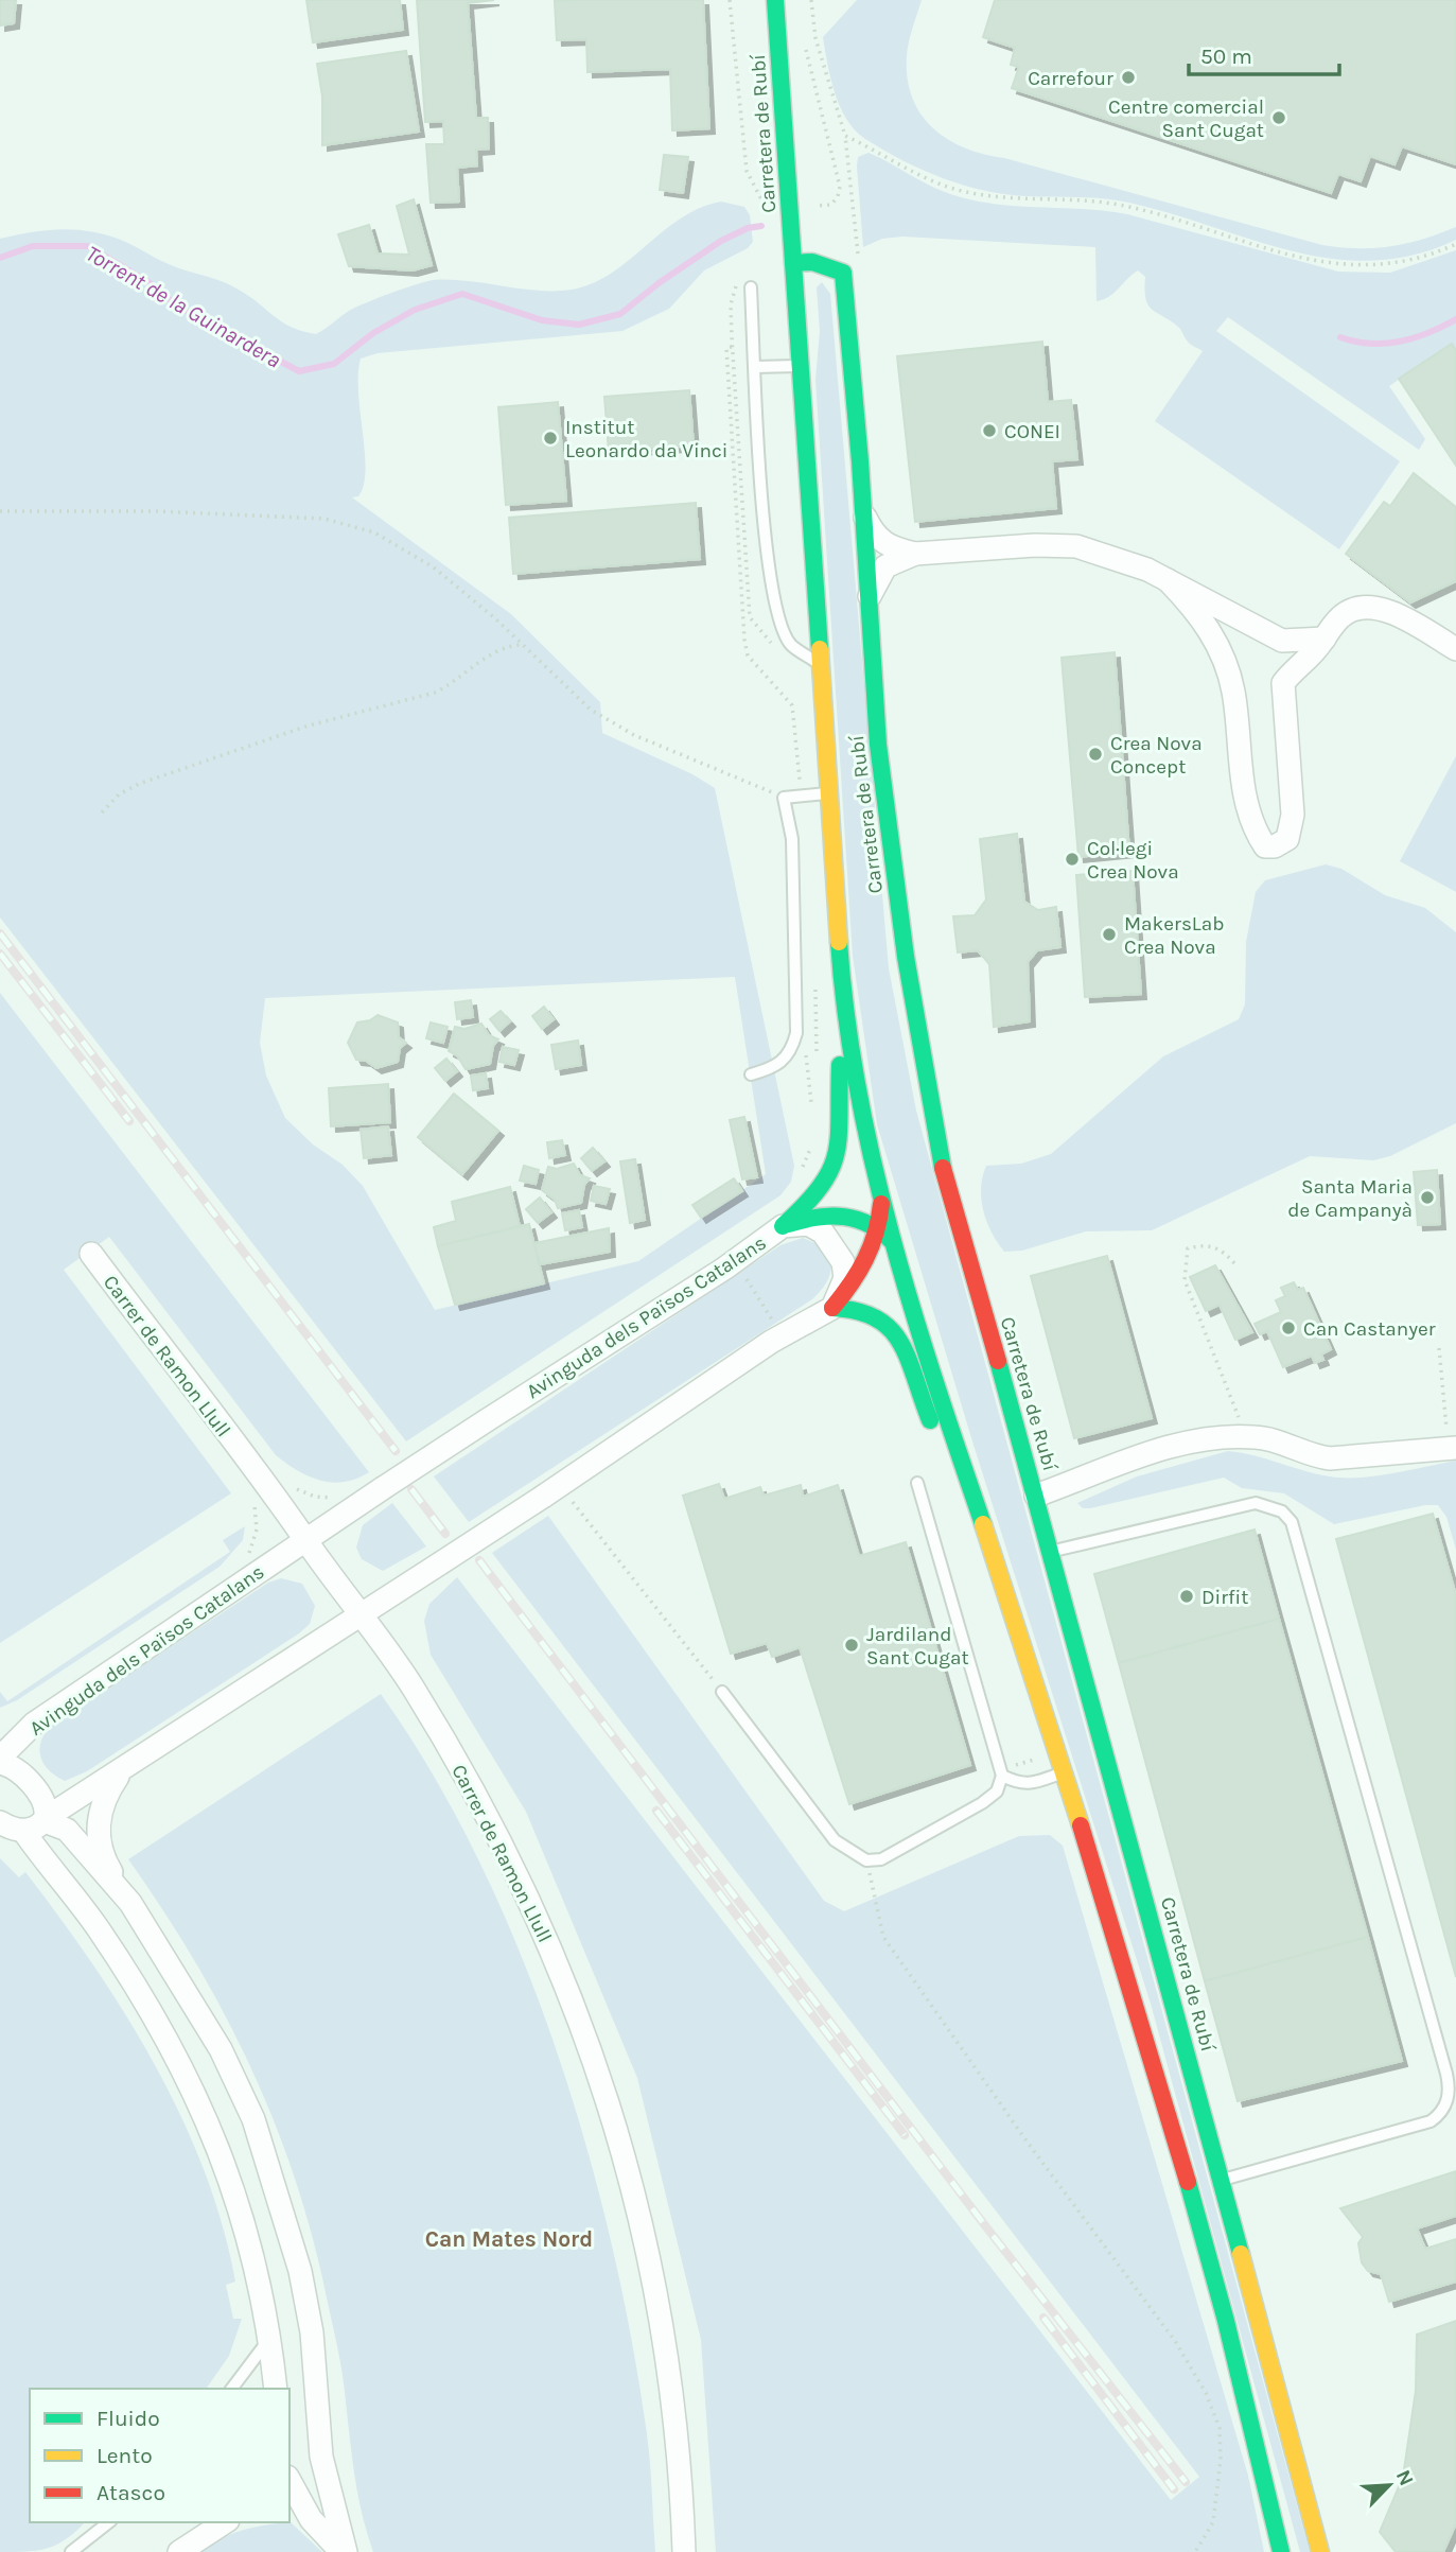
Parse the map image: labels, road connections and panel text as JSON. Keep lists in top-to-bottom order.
{
  "streets": {
    "main road": ["Carretera de Rubí"],
    "street": ["Avinguda dels Països Catalans", "Carrer de Ramon Llull"]
  },
  "crossings": [
    ["Avinguda dels Països Catalans", "Carrer de Ramon Llull"]
  ],
  "districts": ["Can Mates Nord"],
  "water": ["Torrent de la Guinardera"],
  "places": [
    "Carrefour",
    "Centre comercial Sant Cugat",
    "CONEI",
    "Institut Leonardo da Vinci",
    "Crea Nova Concept",
    "Col·legi Crea Nova",
    "MakersLab Crea Nova",
    "Santa Maria de Campanyà",
    "Can Castanyer",
    "Dirfit",
    "Jardiland Sant Cugat"
  ],
  "legend": ["Fluido", "Lento", "Atasco"],
  "scale_bar": "50 m",
  "north": "top right"
}
